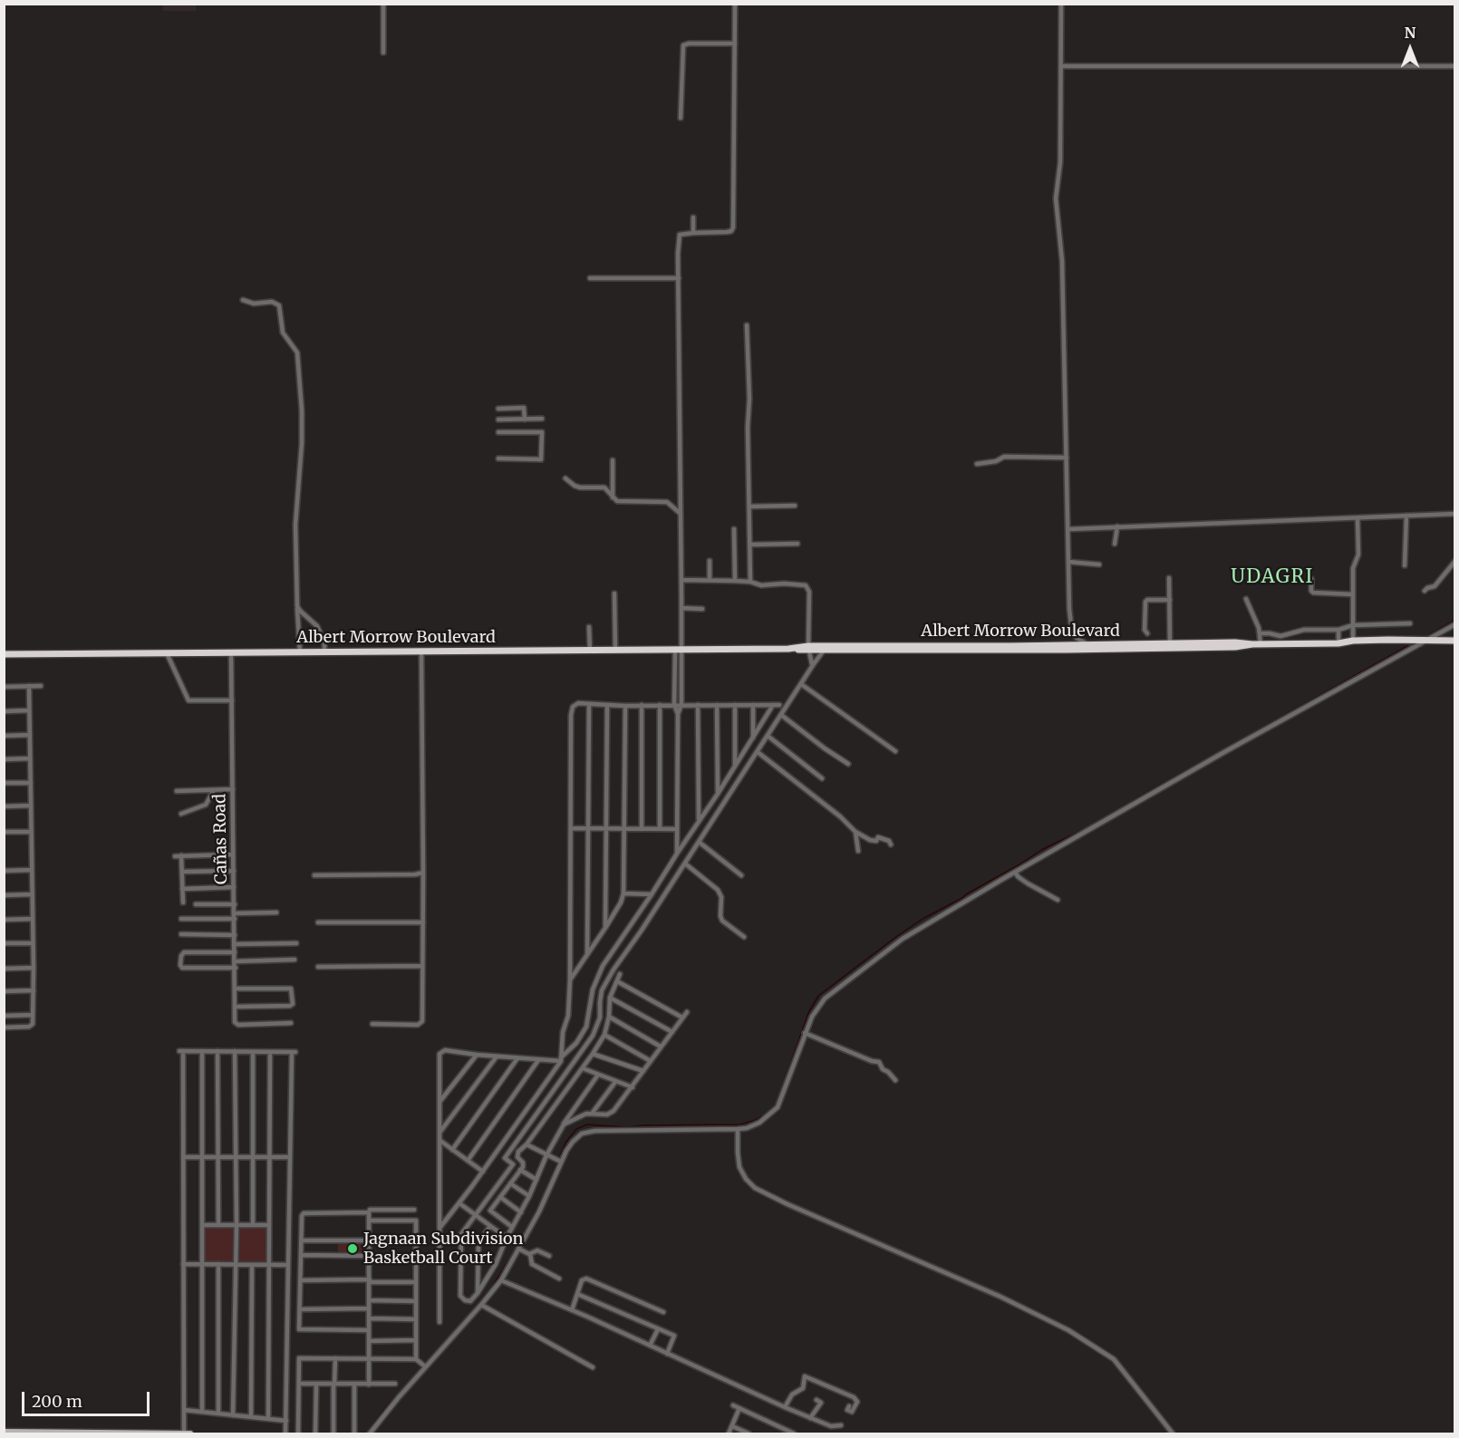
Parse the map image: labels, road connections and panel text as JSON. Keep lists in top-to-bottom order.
{
  "streets": {
    "highway": ["Albert Morrow Boulevard"],
    "street": ["Cañas Road"]
  },
  "crossings": [
    ["Albert Morrow Boulevard", "Cañas Road"]
  ],
  "districts": ["UDAGRI"],
  "places": ["Jagnaan Subdivision Basketball Court"],
  "scale_bar": "200 m",
  "north": "top"
}
